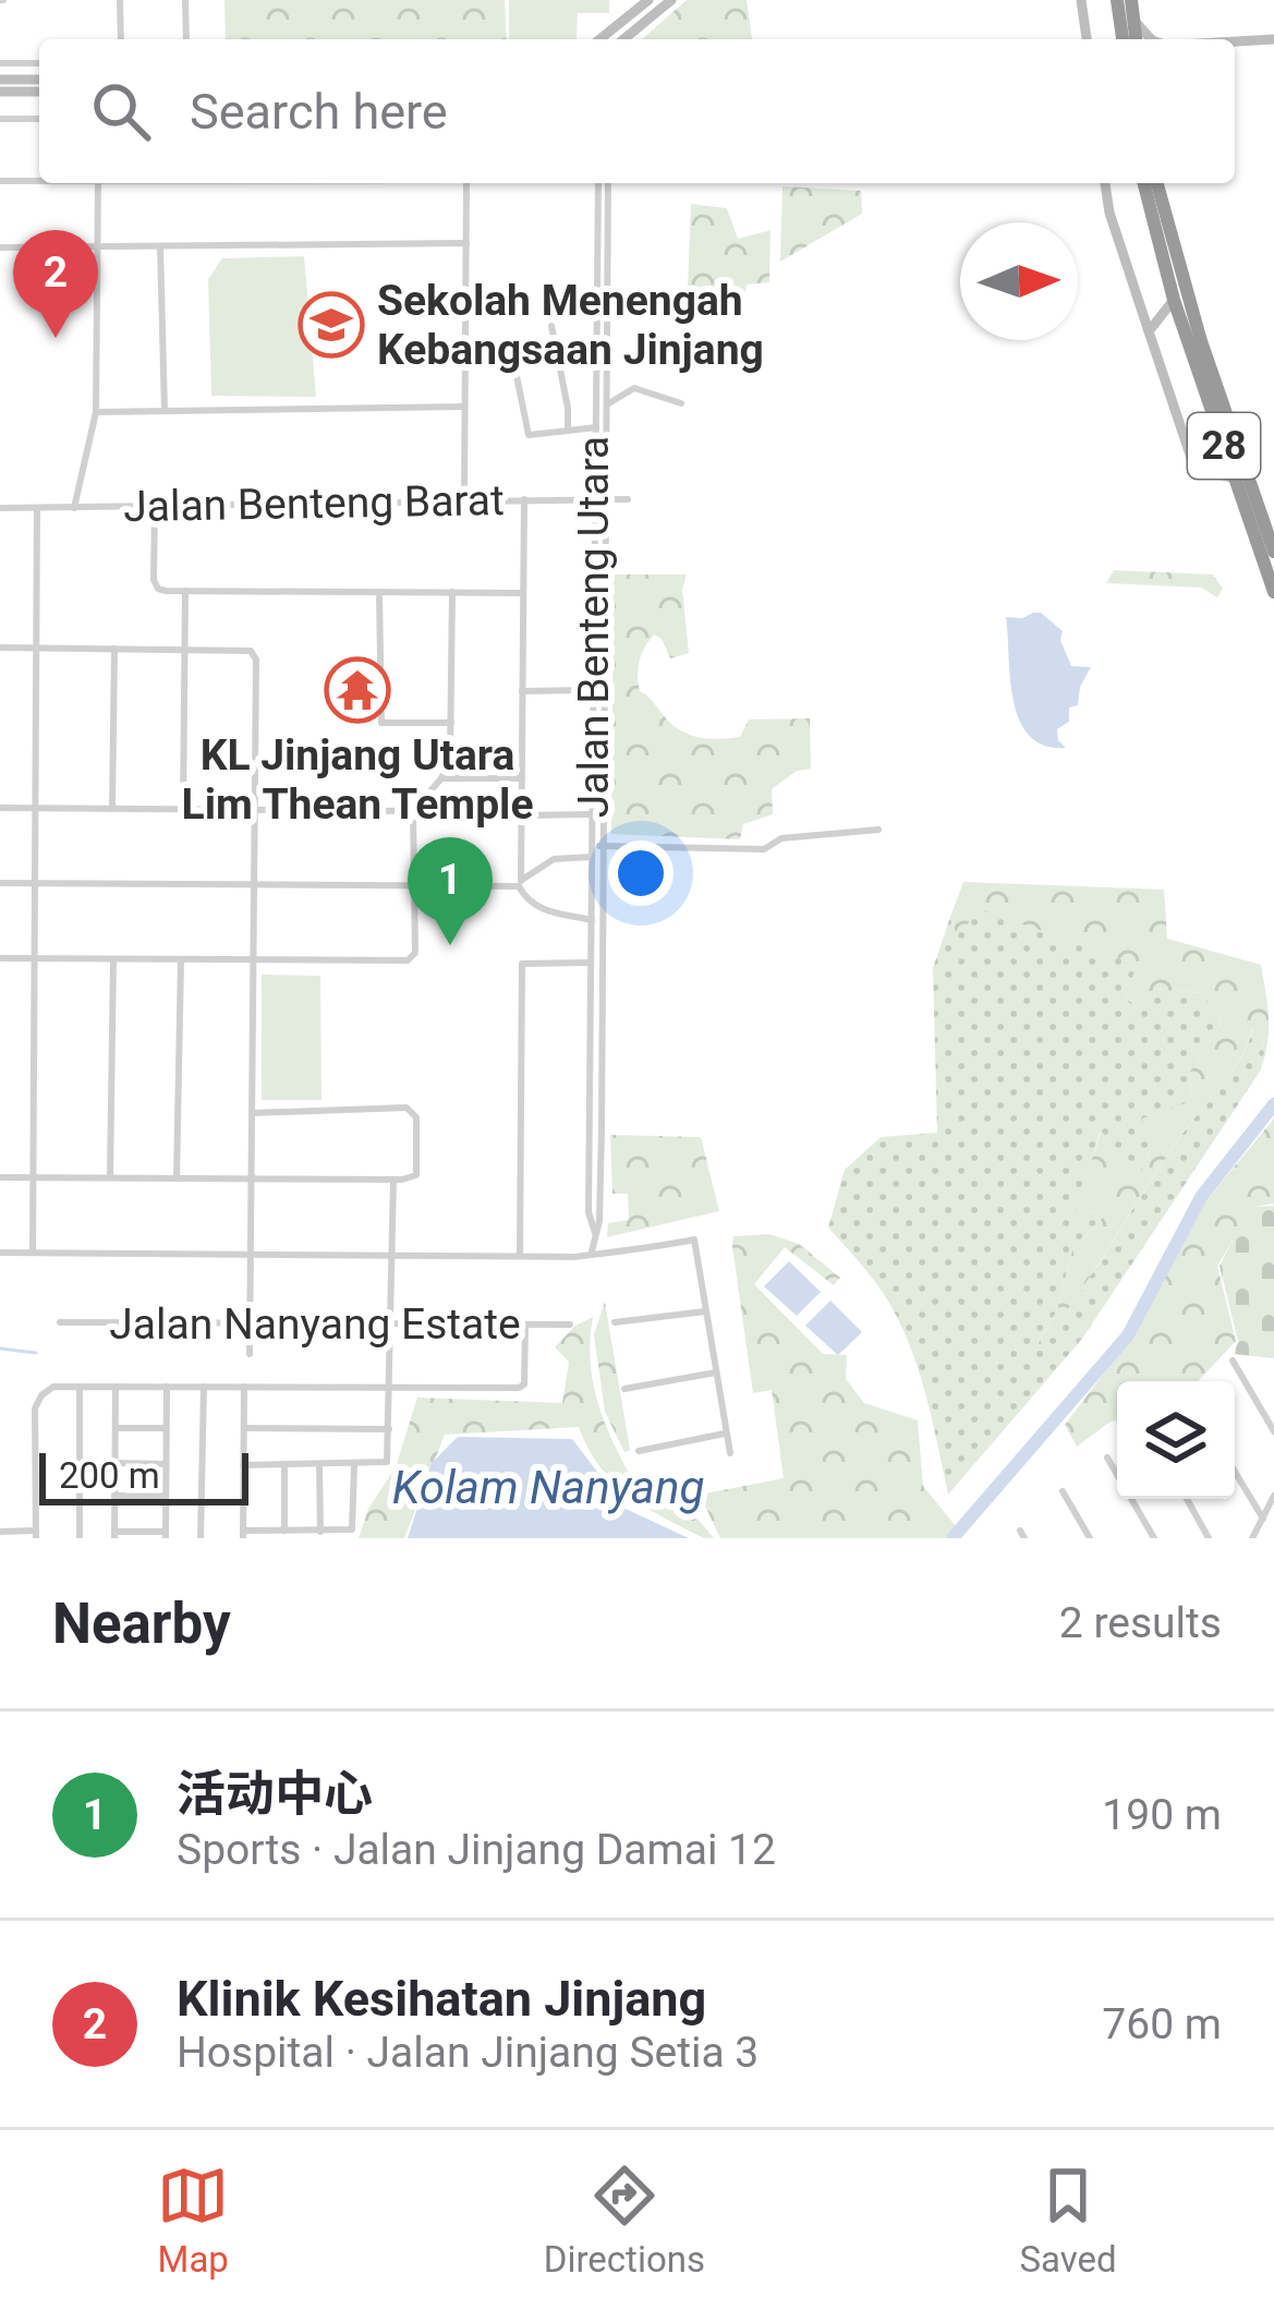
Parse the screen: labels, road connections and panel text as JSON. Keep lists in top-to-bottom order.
{
  "streets": {
    "highway": ["28"],
    "street": ["Jalan Benteng Barat", "Jalan Benteng Utara", "Jalan Nanyang Estate"]
  },
  "crossings": [
    ["Jalan Benteng Barat", "Jalan Benteng Utara"]
  ],
  "water": ["Kolam Nanyang"],
  "places": {
    "school or university": ["Sekolah Menengah Kebangsaan Jinjang"],
    "temple": ["KL Jinjang Utara Lim Thean Temple"]
  },
  "scale_bar": "200 m",
  "north": "right",
  "page": {
    "search": "Search here",
    "pins": ["2", "1"],
    "scale": "200 m",
    "heading": ["Nearby", "2 results"],
    "list": [
      {
        "mark": "1",
        "name": "活动中心",
        "note": "Sports · Jalan Jinjang Damai 12",
        "value": "190 m"
      },
      {
        "mark": "2",
        "name": "Klinik Kesihatan Jinjang",
        "note": "Hospital · Jalan Jinjang Setia 3",
        "value": "760 m"
      }
    ],
    "nav": ["Map", "Directions", "Saved"]
  }
}
